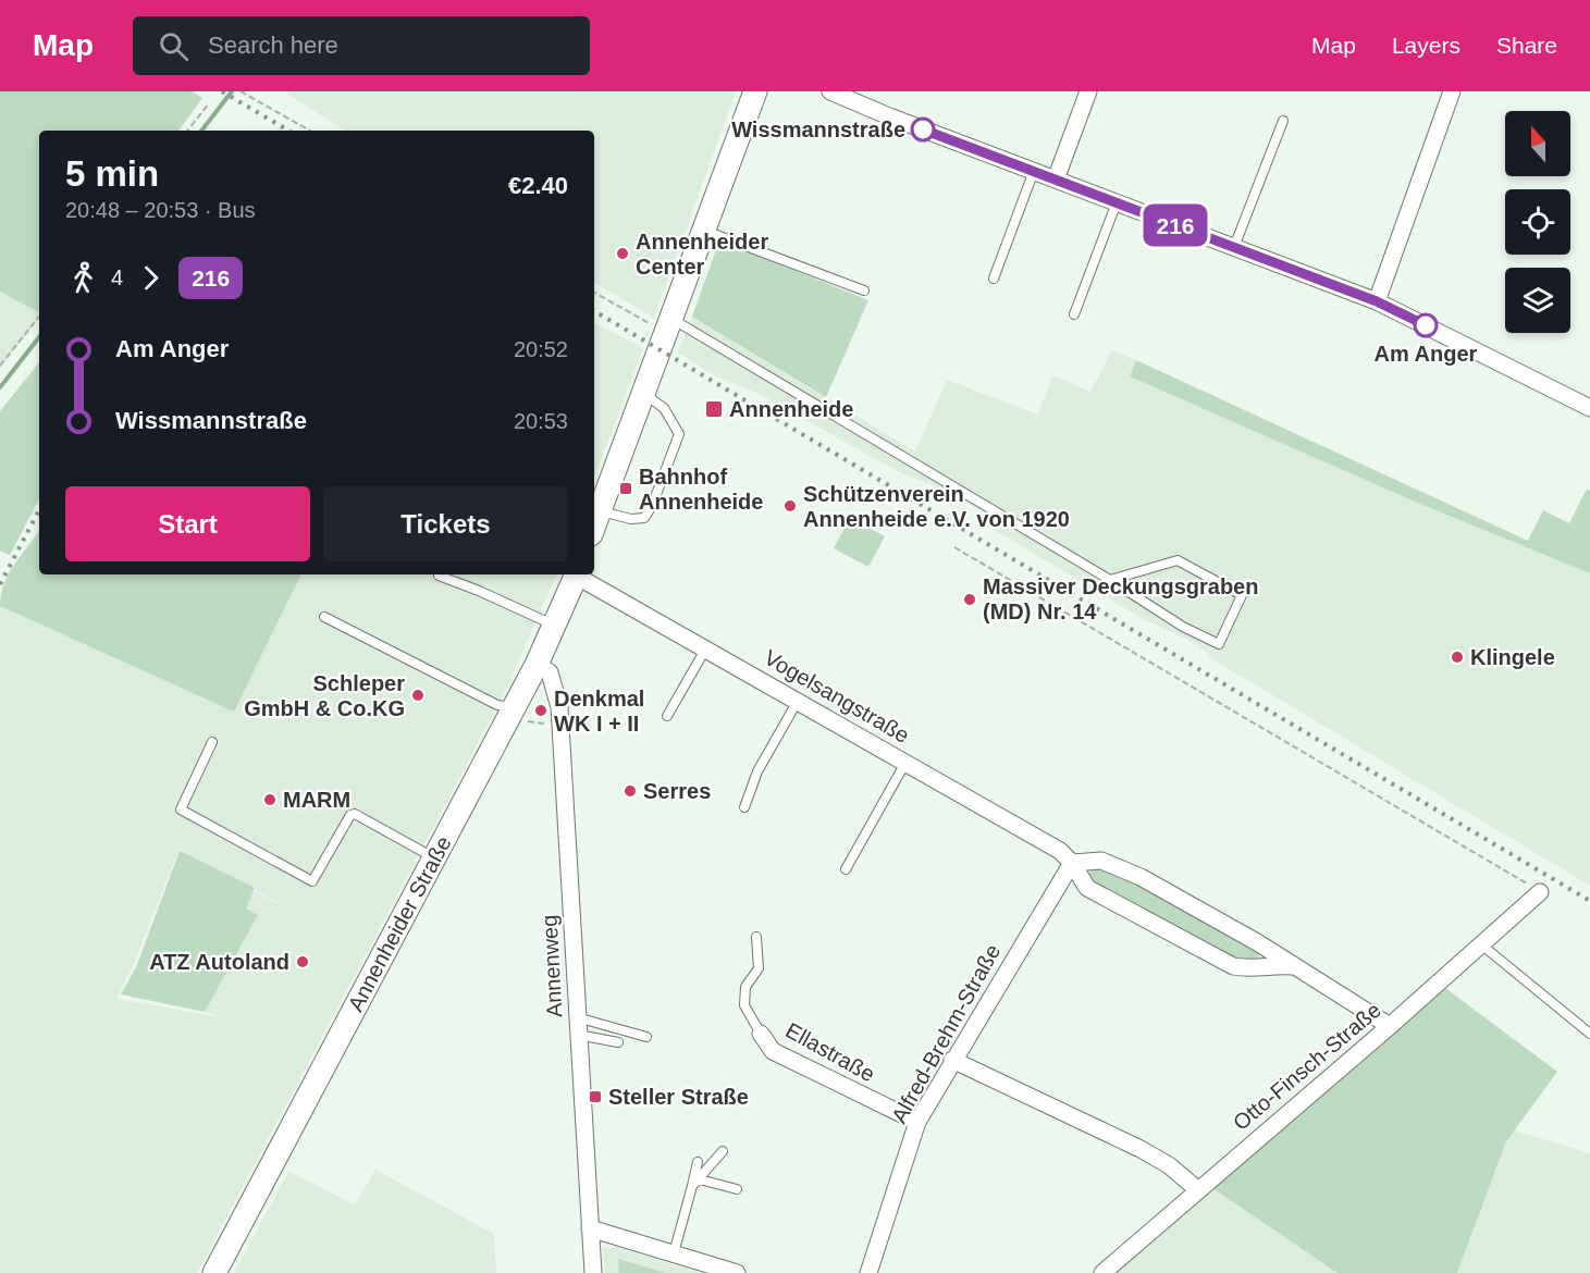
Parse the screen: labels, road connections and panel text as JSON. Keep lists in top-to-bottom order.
{
  "streets": {
    "street": [
      "Vogelsangstraße",
      "Annenheider Straße",
      "Annenweg",
      "Alfred-Brehm-Straße",
      "Ellastraße",
      "Otto-Finsch-Straße"
    ]
  },
  "crossings": [
    ["Vogelsangstraße", "Alfred-Brehm-Straße"],
    ["Annenheider Straße", "Annenweg"],
    ["Alfred-Brehm-Straße", "Ellastraße"]
  ],
  "places": {
    "other": [
      "Wissmannstraße",
      "Annenheider Center",
      "Am Anger",
      "Schützenverein Annenheide e.V. von 1920",
      "Massiver Deckungsgraben (MD) Nr. 14",
      "Klingele",
      "Schleper GmbH & Co.KG",
      "Denkmal WK I + II",
      "Serres",
      "MARM",
      "ATZ Autoland"
    ],
    "transit": ["Annenheide", "Bahnhof Annenheide", "Steller Straße"]
  },
  "lines": ["bus line 216"],
  "north": "top",
  "page": {
    "header": "Map",
    "search": "Search here",
    "nav": ["Map", "Layers", "Share"],
    "on_map": "216",
    "heading": ["5 min", "20:48 – 20:53 · Bus", "€2.40"],
    "legs": ["4", "216"],
    "list": [
      {
        "name": "Am Anger",
        "value": "20:52"
      },
      {
        "name": "Wissmannstraße",
        "value": "20:53"
      }
    ],
    "buttons": ["Start", "Tickets"]
  }
}
